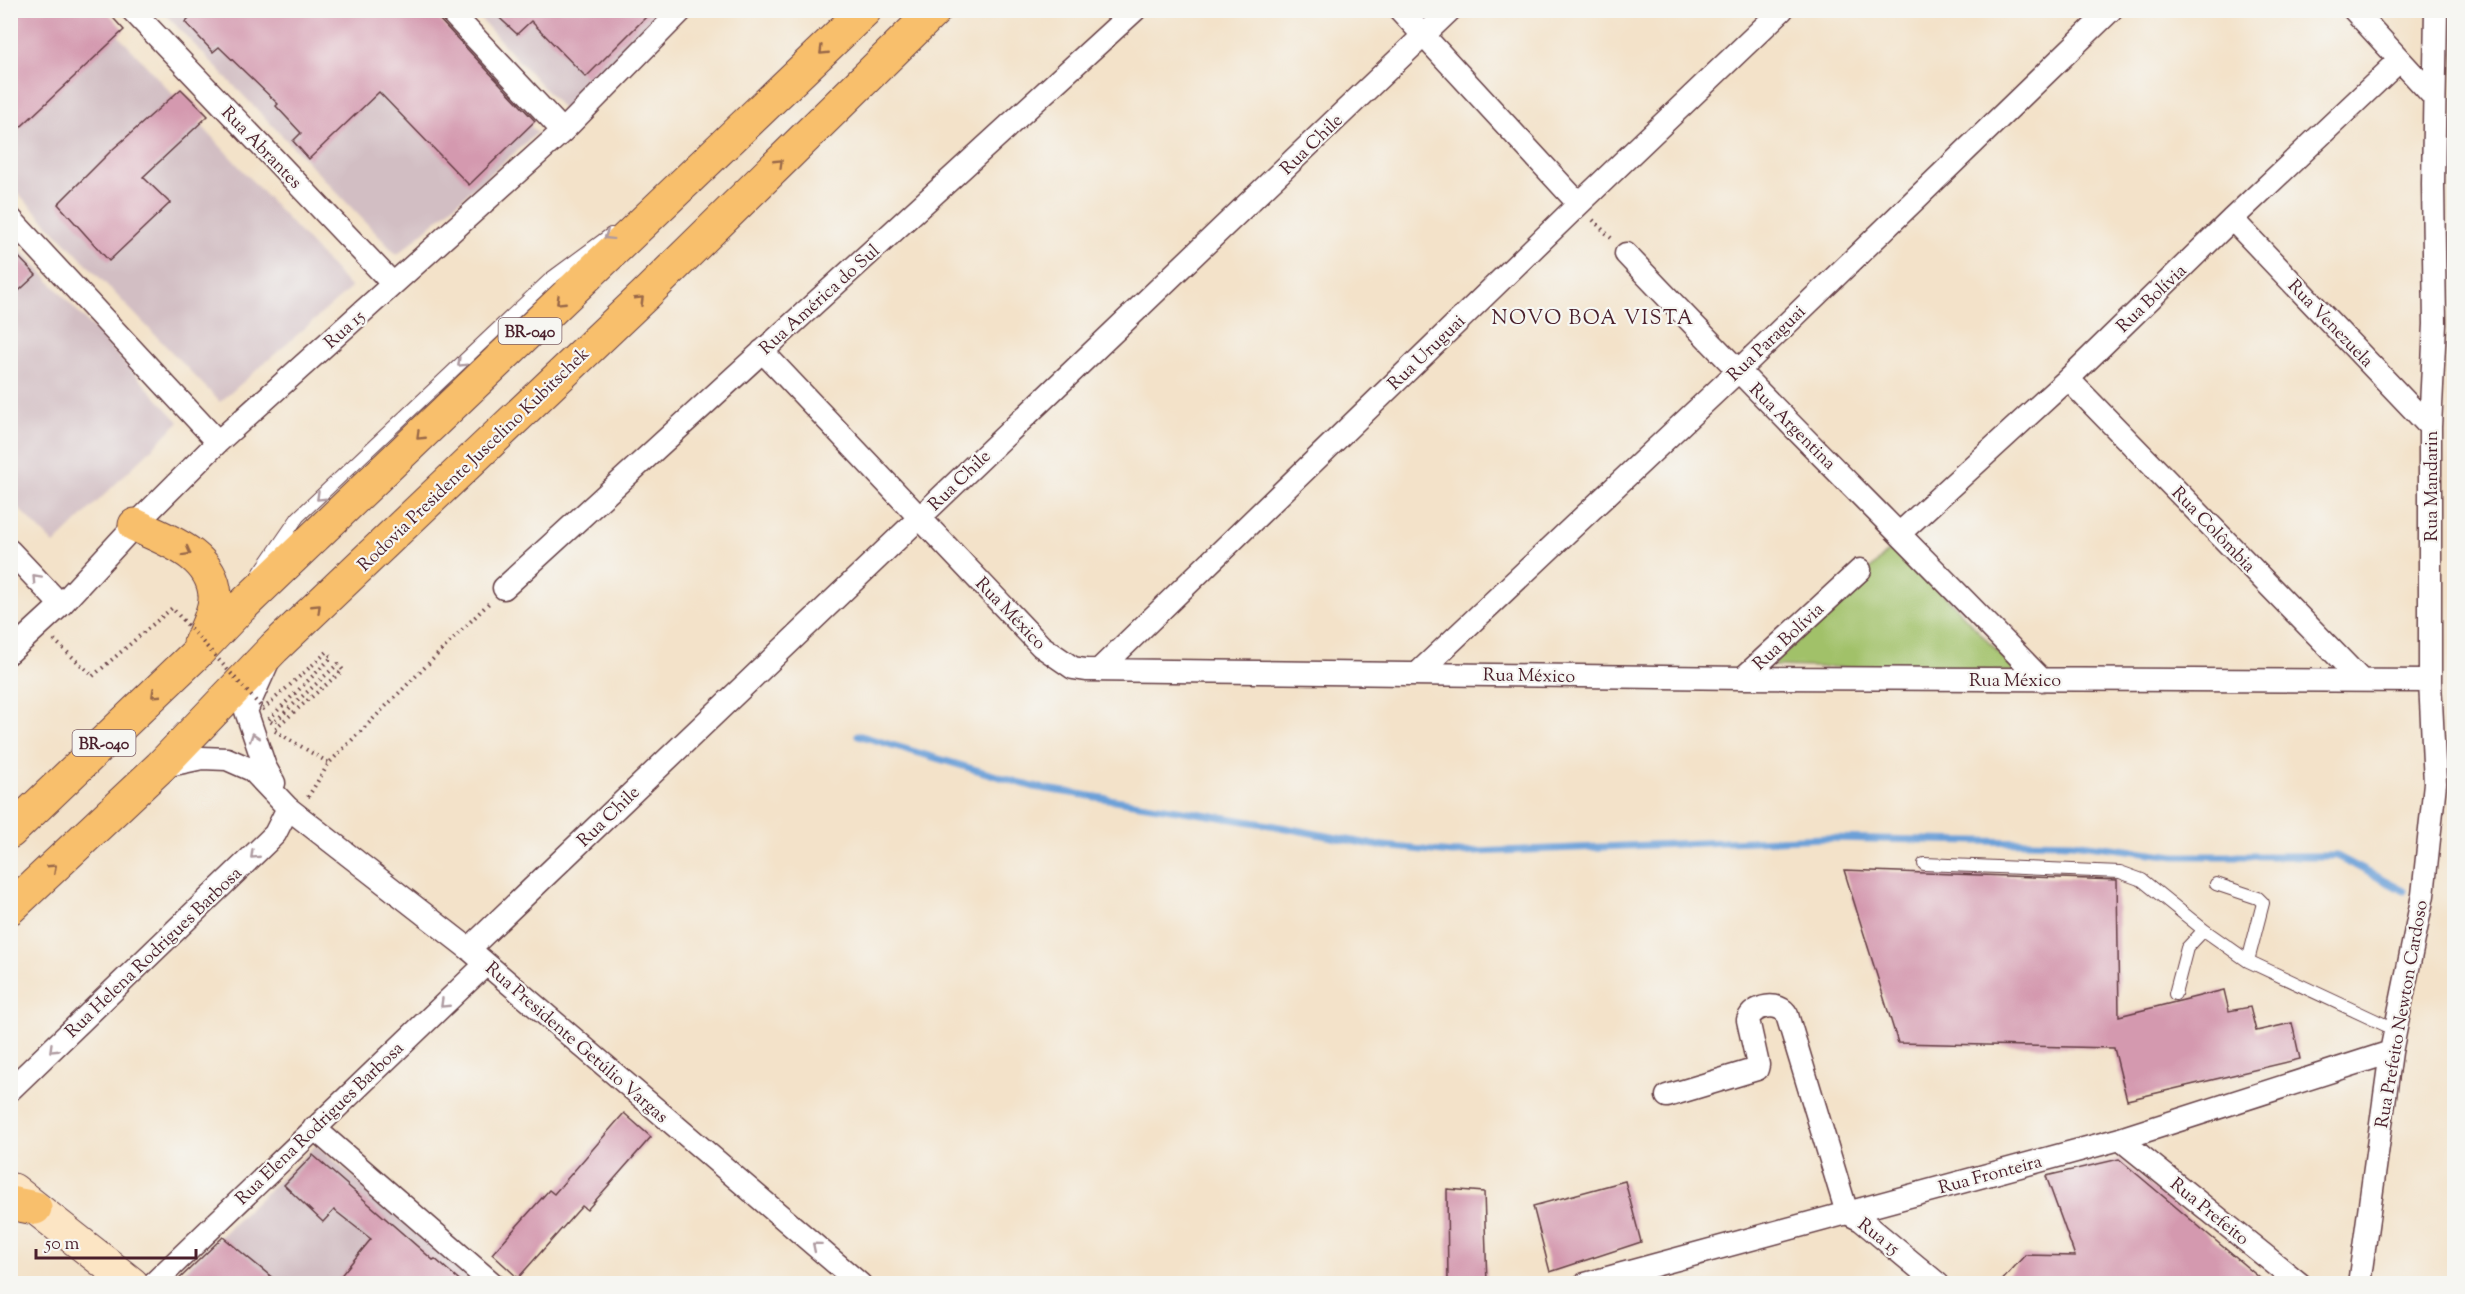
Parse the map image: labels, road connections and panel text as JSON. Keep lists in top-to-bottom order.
{
  "streets": {
    "highway": ["BR-040", "Rodovia Presidente Juscelino Kubitschek"],
    "street": [
      "Rua Chile",
      "Rua Abrantes",
      "Rua Bolívia",
      "Rua América do Sul",
      "Rua Venezuela",
      "Rua 15",
      "Rua Paraguai",
      "Rua Uruguai",
      "Rua Argentina",
      "Rua Mandarin",
      "Rua Colômbia",
      "Rua México",
      "Rua Helena Rodrigues Barbosa",
      "Rua Prefeito Newton Cardoso",
      "Rua Presidente Getúlio Vargas",
      "Rua Elena Rodrigues Barbosa",
      "Rua Fronteira",
      "Rua Prefeito"
    ]
  },
  "crossings": [
    ["Rua Chile", "Rua México"],
    ["Rua Chile", "Rua Presidente Getúlio Vargas"],
    ["Rua Abrantes", "Rua 15"],
    ["Rua Bolívia", "Rua Venezuela"],
    ["Rua Bolívia", "Rua Argentina"],
    ["Rua Bolívia", "Rua Colômbia"],
    ["Rua Bolívia", "Rua México"],
    ["Rua América do Sul", "Rua México"],
    ["Rua Venezuela", "Rua Mandarin"],
    ["Rua 15", "Rua Fronteira"],
    ["Rua Paraguai", "Rua Argentina"],
    ["Rua Paraguai", "Rua México"],
    ["Rua Uruguai", "Rua México"],
    ["Rua Argentina", "Rua México"],
    ["Rodovia Presidente Juscelino Kubitschek", "Rua Presidente Getúlio Vargas"],
    ["Rua Mandarin", "Rua México"],
    ["Rua Mandarin", "Rua Prefeito Newton Cardoso"],
    ["Rua Colômbia", "Rua México"],
    ["Rua Helena Rodrigues Barbosa", "Rua Presidente Getúlio Vargas"],
    ["Rua Prefeito Newton Cardoso", "Rua Fronteira"],
    ["Rua Presidente Getúlio Vargas", "Rua Elena Rodrigues Barbosa"],
    ["Rua Fronteira", "Rua Prefeito"]
  ],
  "one_way": ["Rua Helena Rodrigues Barbosa", "Rua Presidente Getúlio Vargas", "Rua Elena Rodrigues Barbosa"],
  "districts": ["NOVO BOA VISTA"],
  "scale_bar": "50 m"
}
